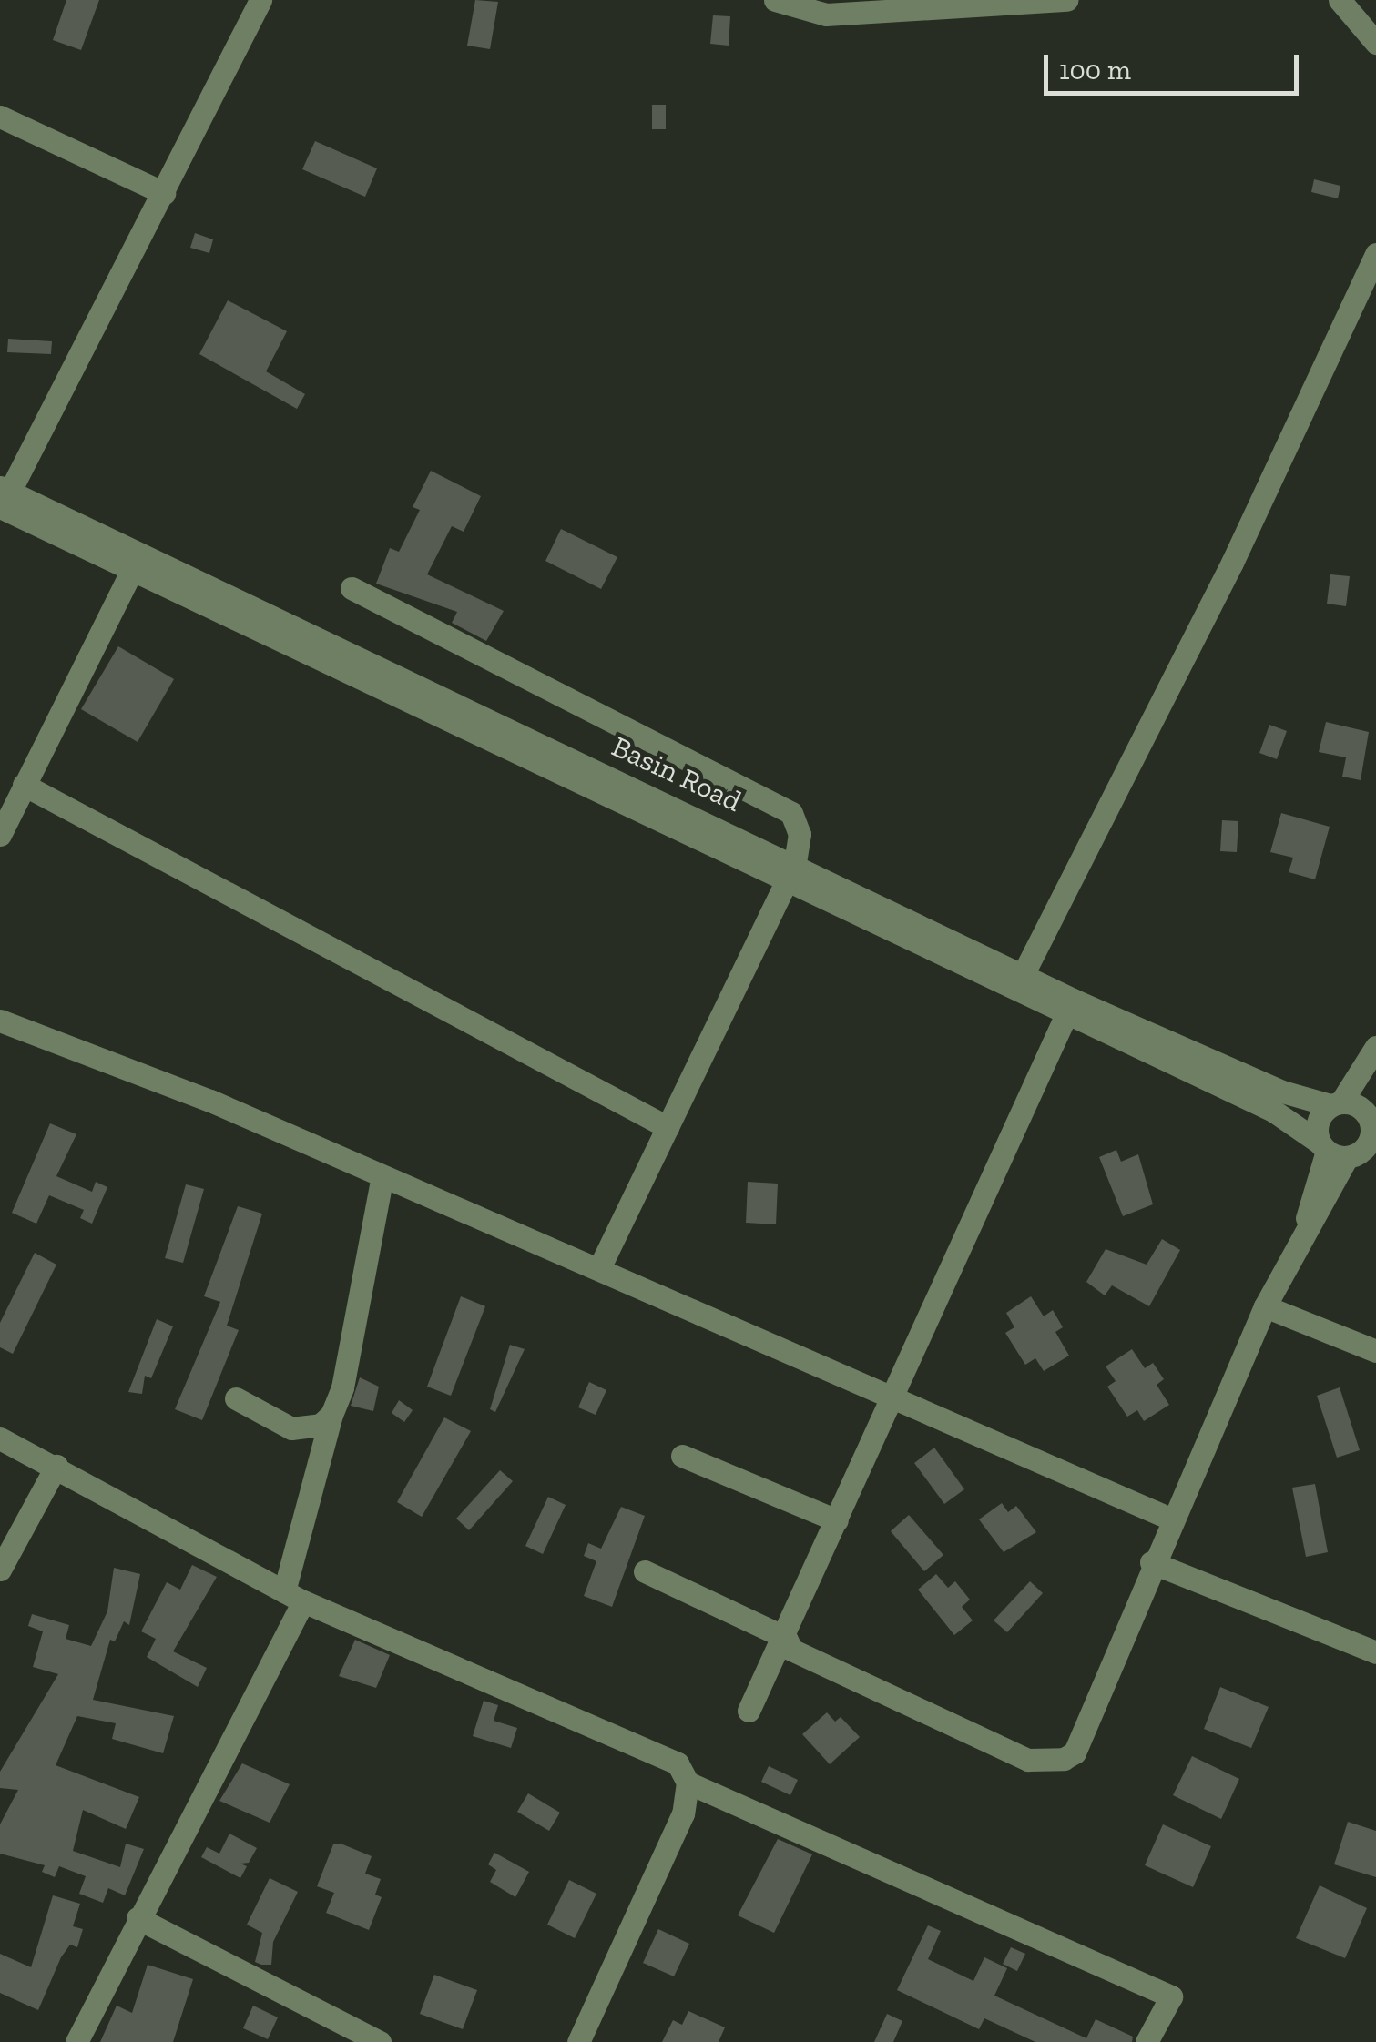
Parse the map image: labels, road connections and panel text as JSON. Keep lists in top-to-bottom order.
{
  "streets": {
    "street": ["Basin Road"]
  },
  "scale_bar": "100 m"
}
